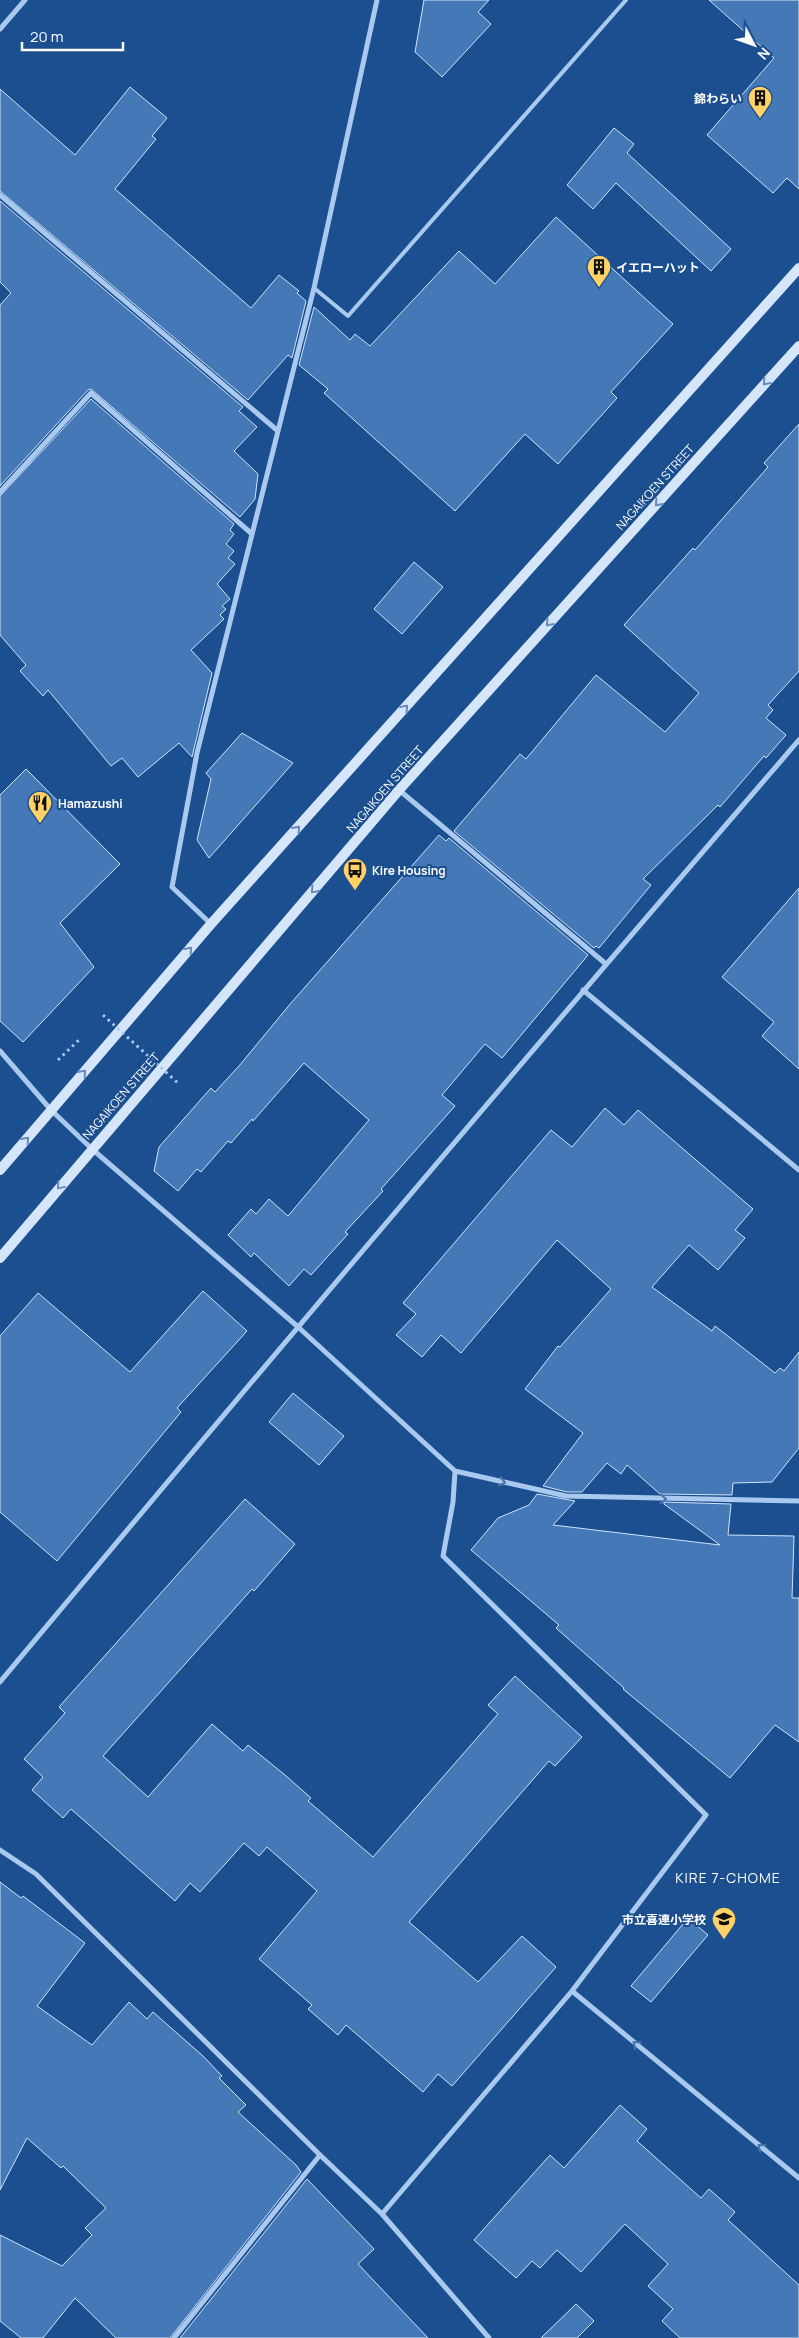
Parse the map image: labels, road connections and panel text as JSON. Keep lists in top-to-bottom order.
{
  "streets": {
    "main road": ["NAGAIKOEN STREET"]
  },
  "districts": ["KIRE 7-CHOME"],
  "places": {
    "building": ["錦わらい", "イエローハット"],
    "restaurant": ["Hamazushi"],
    "bus stop": ["Kire Housing"],
    "school or university": ["市立喜連小学校"]
  },
  "scale_bar": "20 m",
  "north": "bottom right"
}
